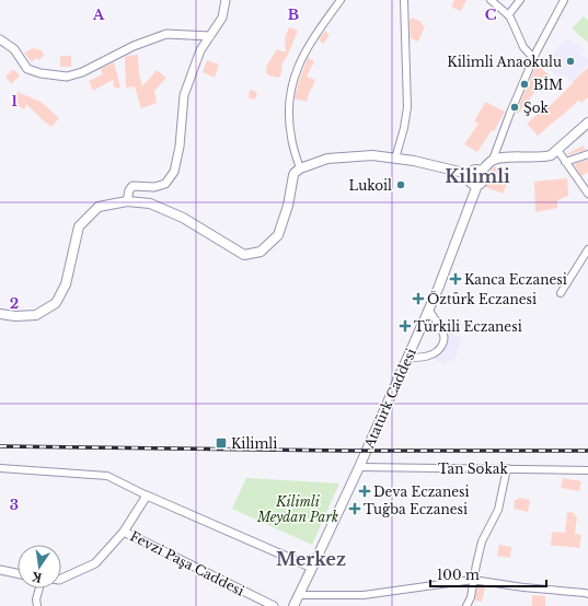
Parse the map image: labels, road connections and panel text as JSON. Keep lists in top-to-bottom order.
{
  "streets": {
    "main road": ["Atatürk Caddesi"],
    "street": ["Tan Sokak", "Fevzi Paşa Caddesi"]
  },
  "crossings": [
    ["Atatürk Caddesi", "Tan Sokak"]
  ],
  "districts": ["Kilimli", "Merkez"],
  "parks": ["Kilimli Meydan Park"],
  "places": {
    "other": [
      "Kilimli Anaokulu",
      "BİM",
      "Şok",
      "Lukoil"
    ],
    "health": [
      "Kanca Eczanesi",
      "Öztürk Eczanesi",
      "Türkili Eczanesi",
      "Deva Eczanesi",
      "Tuğba Eczanesi"
    ],
    "transit": ["Kilimli"]
  },
  "scale_bar": "100 m",
  "north": "bottom",
  "grid": {
    "columns": ["A", "B", "C"],
    "rows": ["1", "2", "3"]
  }
}
